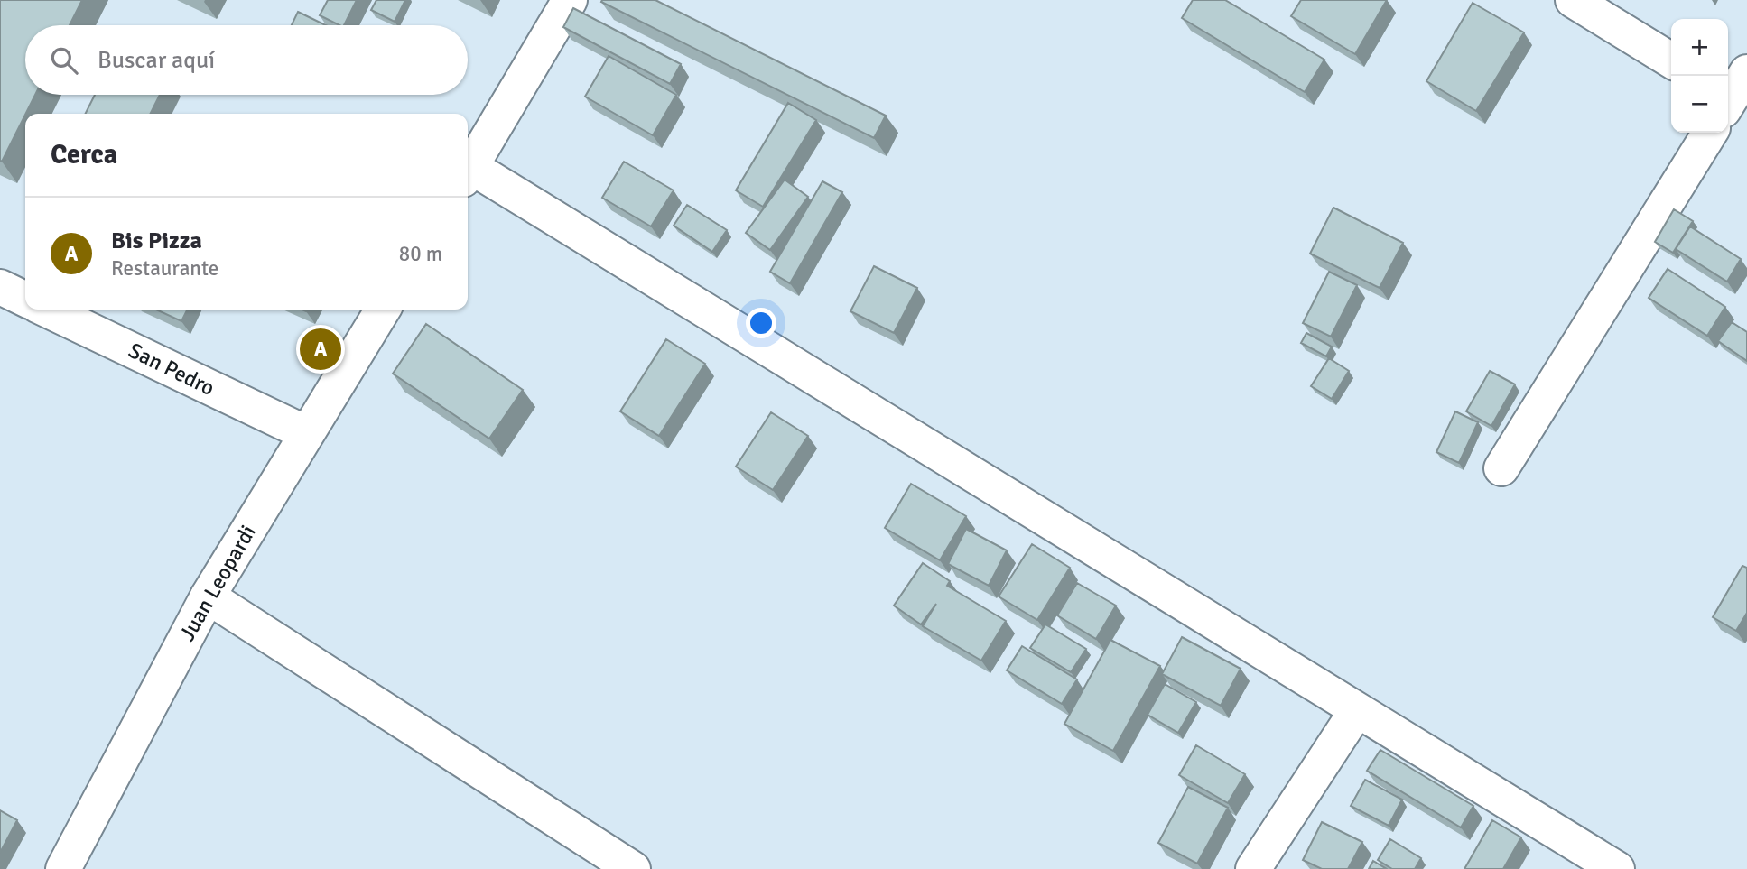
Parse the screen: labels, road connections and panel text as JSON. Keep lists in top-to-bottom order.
{
  "streets": {
    "street": ["San Pedro", "Juan Leopardi"]
  },
  "crossings": [
    ["San Pedro", "Juan Leopardi"]
  ],
  "page": {
    "map_buttons": ["+", "−"],
    "search": "Buscar aquí",
    "heading": "Cerca",
    "list": [
      {
        "mark": "A",
        "name": "Bis Pizza",
        "note": "Restaurante",
        "value": "80 m"
      }
    ],
    "pins": "A"
  }
}
